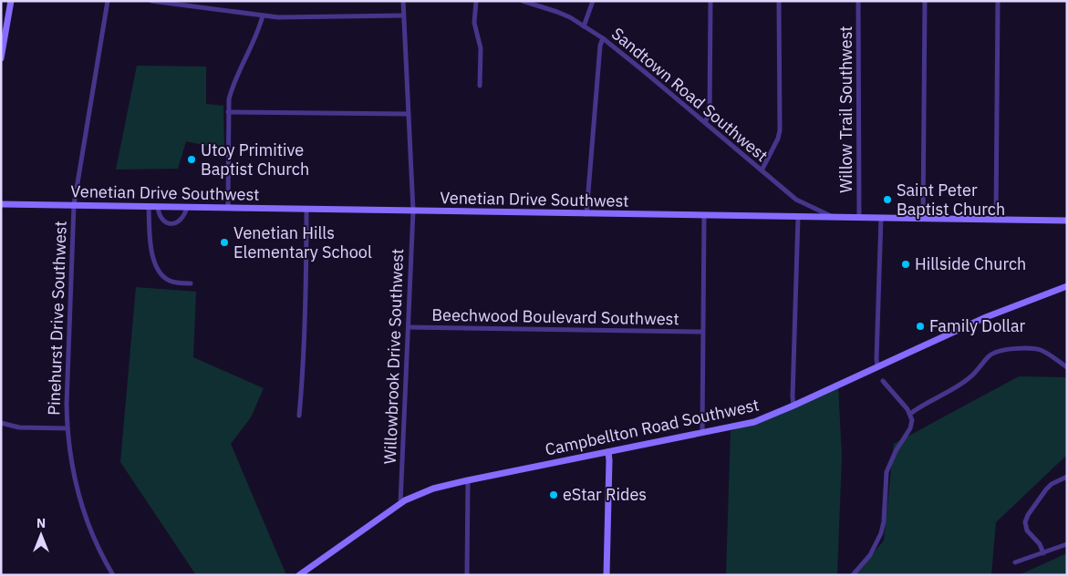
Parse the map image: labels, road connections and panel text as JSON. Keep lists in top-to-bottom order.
{
  "streets": {
    "street": [
      "Sandtown Road Southwest",
      "Willow Trail Southwest",
      "Venetian Drive Southwest",
      "Beechwood Boulevard Southwest",
      "Pinehurst Drive Southwest",
      "Willowbrook Drive Southwest",
      "Campbellton Road Southwest"
    ]
  },
  "crossings": [
    ["Sandtown Road Southwest", "Venetian Drive Southwest"],
    ["Willow Trail Southwest", "Venetian Drive Southwest"],
    ["Venetian Drive Southwest", "Pinehurst Drive Southwest"],
    ["Venetian Drive Southwest", "Willowbrook Drive Southwest"],
    ["Beechwood Boulevard Southwest", "Willowbrook Drive Southwest"],
    ["Willowbrook Drive Southwest", "Campbellton Road Southwest"]
  ],
  "places": [
    "Utoy Primitive Baptist Church",
    "Saint Peter Baptist Church",
    "Venetian Hills Elementary School",
    "Hillside Church",
    "Family Dollar",
    "eStar Rides"
  ],
  "north": "top"
}
